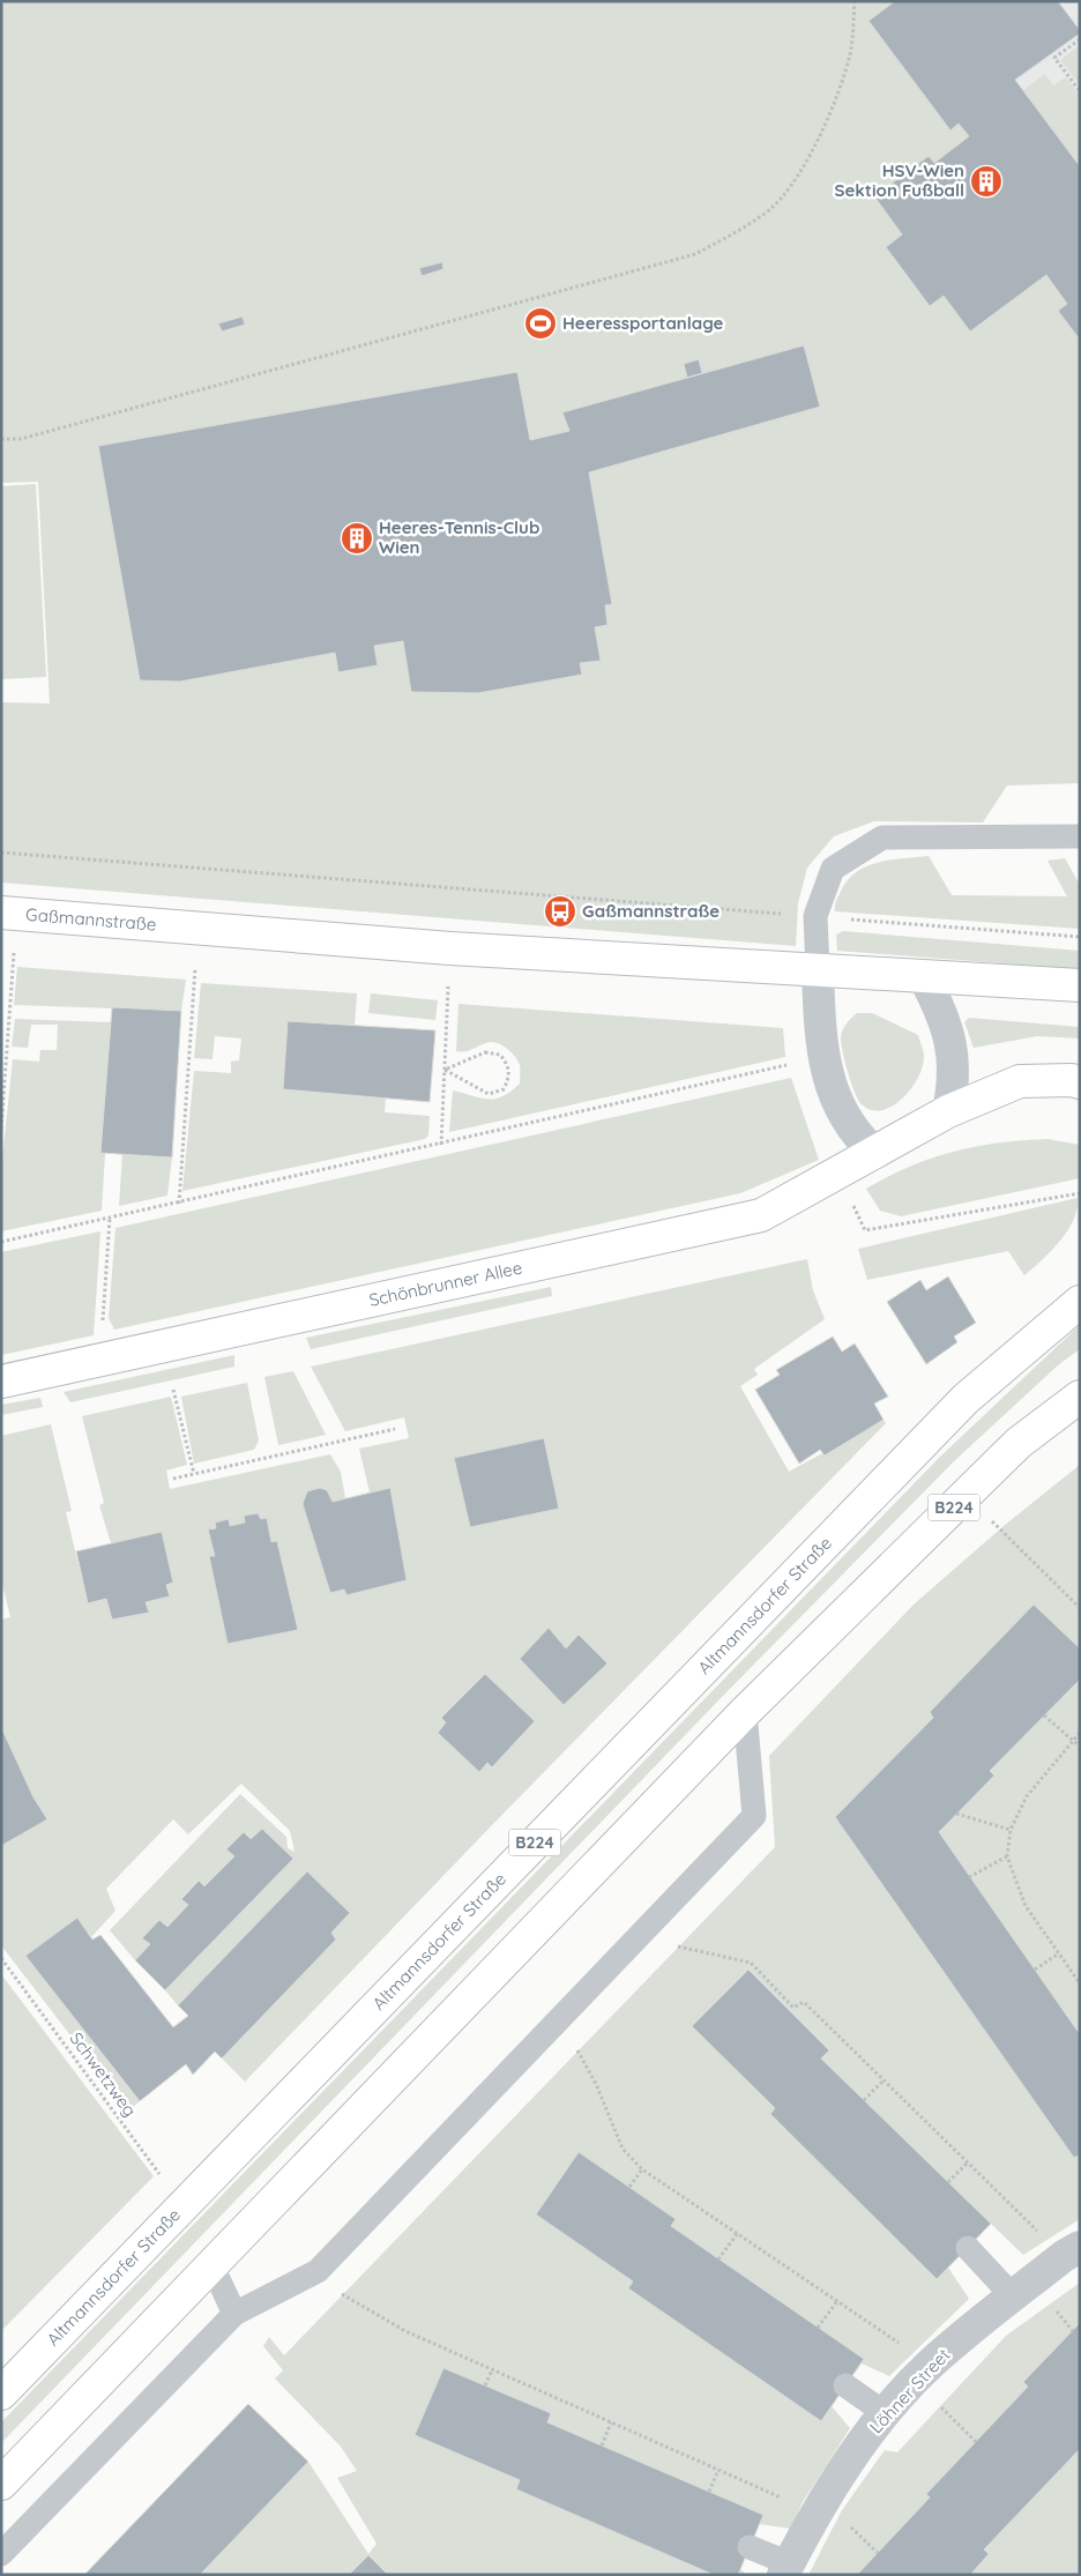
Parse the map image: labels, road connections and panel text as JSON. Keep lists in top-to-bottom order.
{
  "streets": {
    "main road": [
      "Gaßmannstraße",
      "Schönbrunner Allee",
      "B224",
      "Altmannsdorfer Straße"
    ],
    "street": ["Löhner Street"],
    "path": ["Schwetzweg"]
  },
  "crossings": [
    ["Altmannsdorfer Straße", "Schwetzweg"]
  ],
  "places": {
    "building": ["HSV-Wien Sektion Fußball", "Heeres-Tennis-Club Wien"],
    "sports": ["Heeressportanlage"],
    "bus stop": ["Gaßmannstraße"]
  }
}
